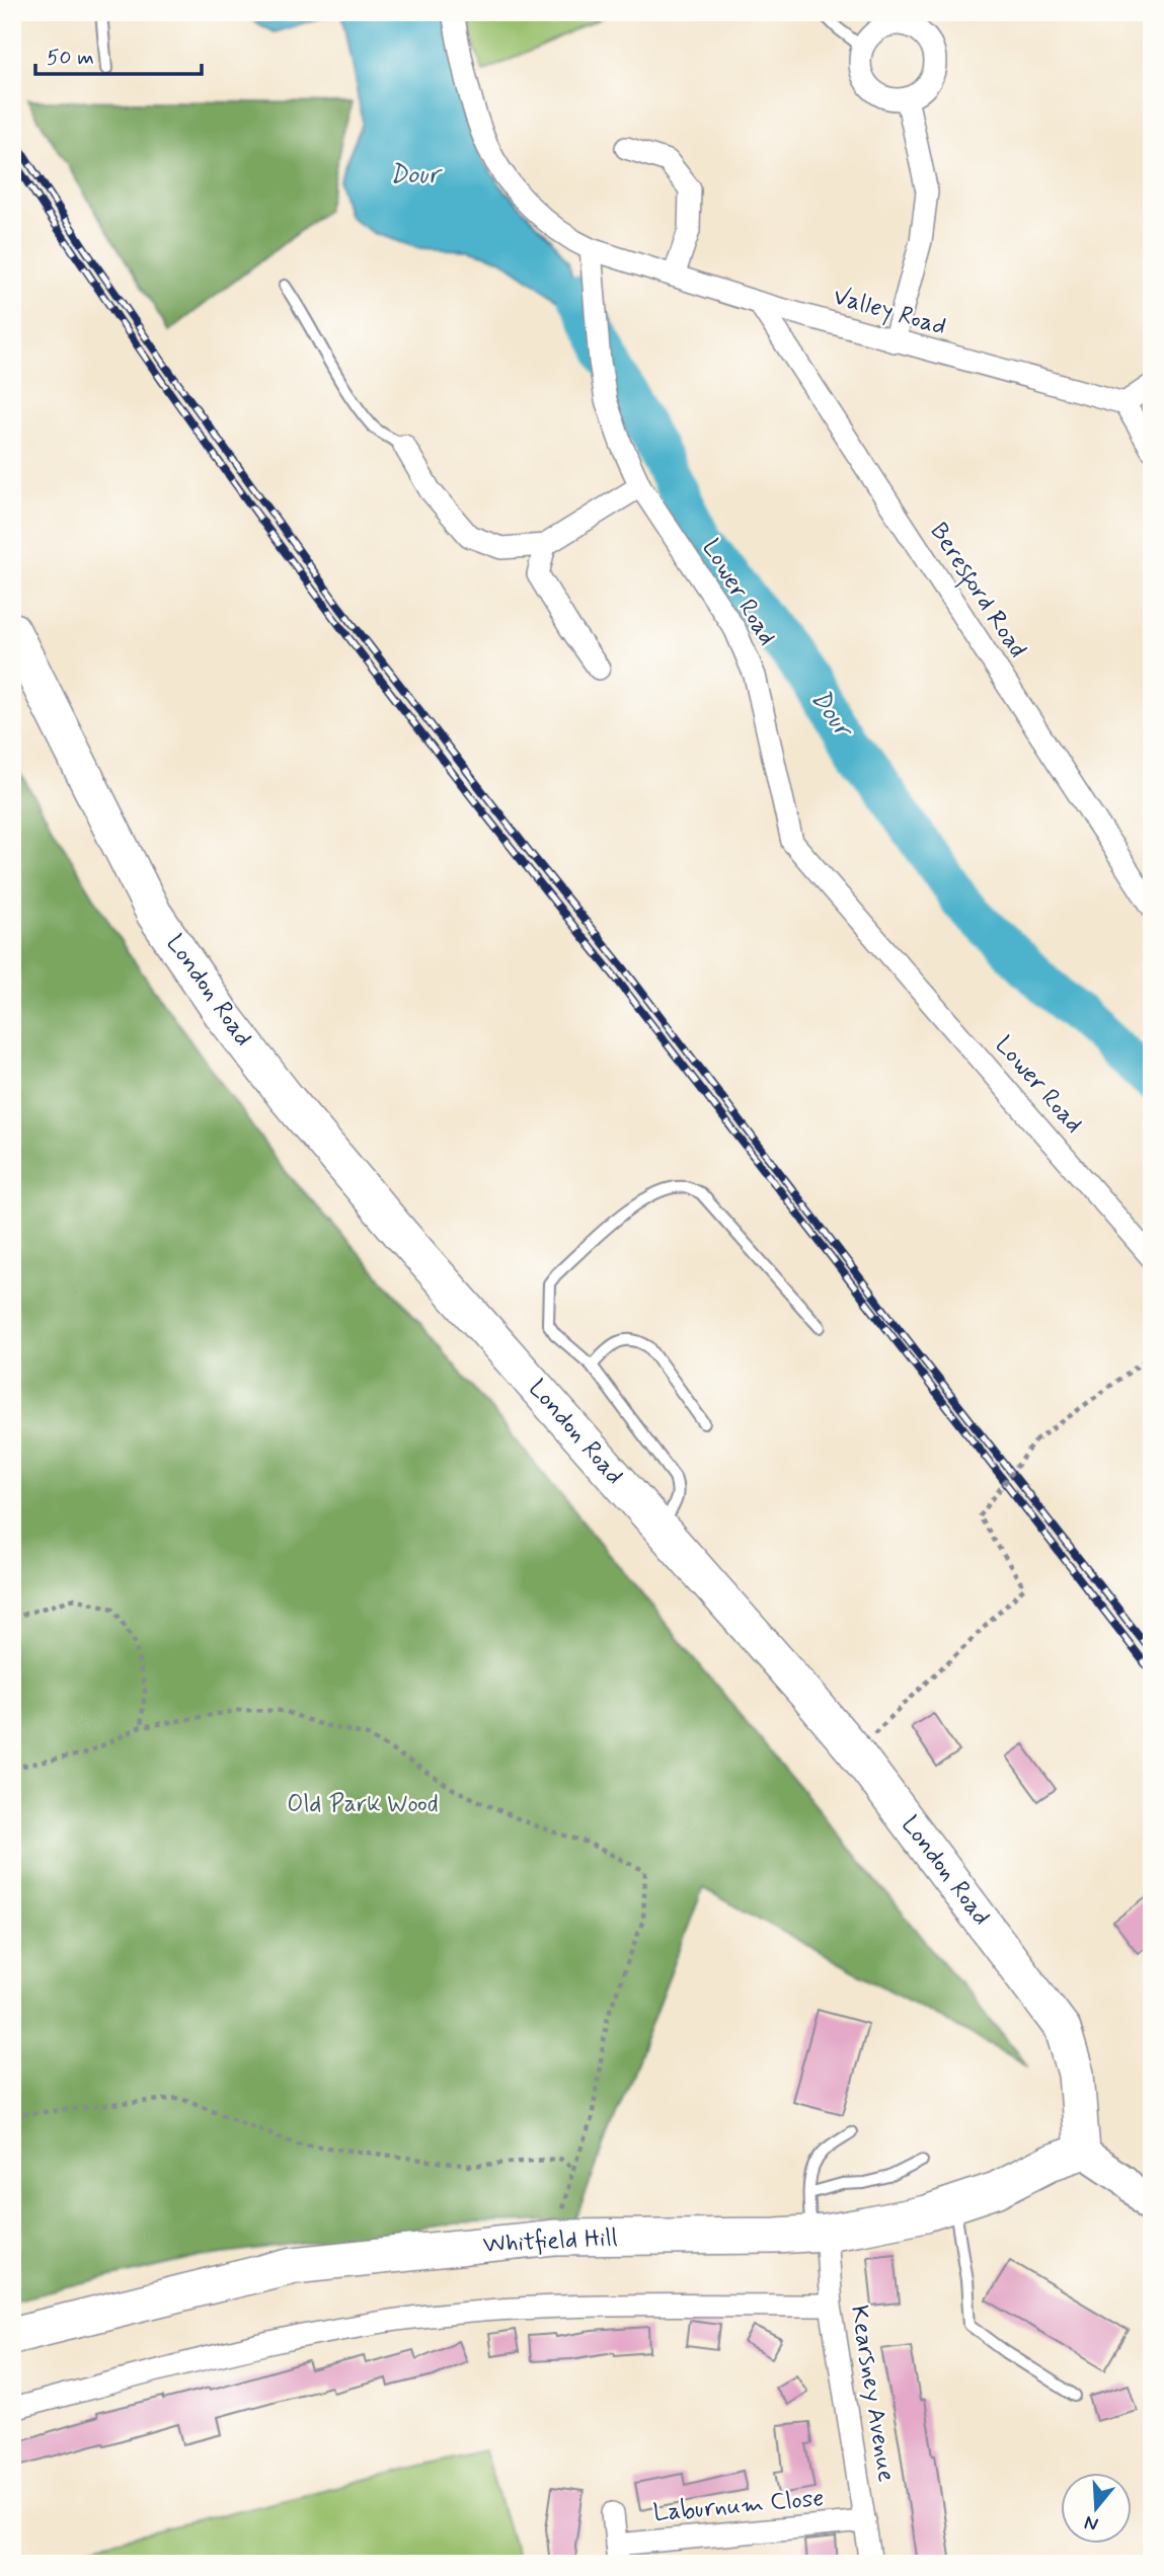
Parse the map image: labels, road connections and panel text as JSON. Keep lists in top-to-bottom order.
{
  "streets": {
    "main road": ["London Road", "Whitfield Hill"],
    "street": [
      "Valley Road",
      "Beresford Road",
      "Lower Road",
      "Kearsney Avenue",
      "Laburnum Close"
    ]
  },
  "crossings": [
    ["Valley Road", "Beresford Road"],
    ["Valley Road", "Lower Road"],
    ["London Road", "Whitfield Hill"],
    ["Whitfield Hill", "Kearsney Avenue"],
    ["Kearsney Avenue", "Laburnum Close"]
  ],
  "water": ["Dour"],
  "parks": ["Old Park Wood"],
  "scale_bar": "50 m",
  "north": "bottom"
}
